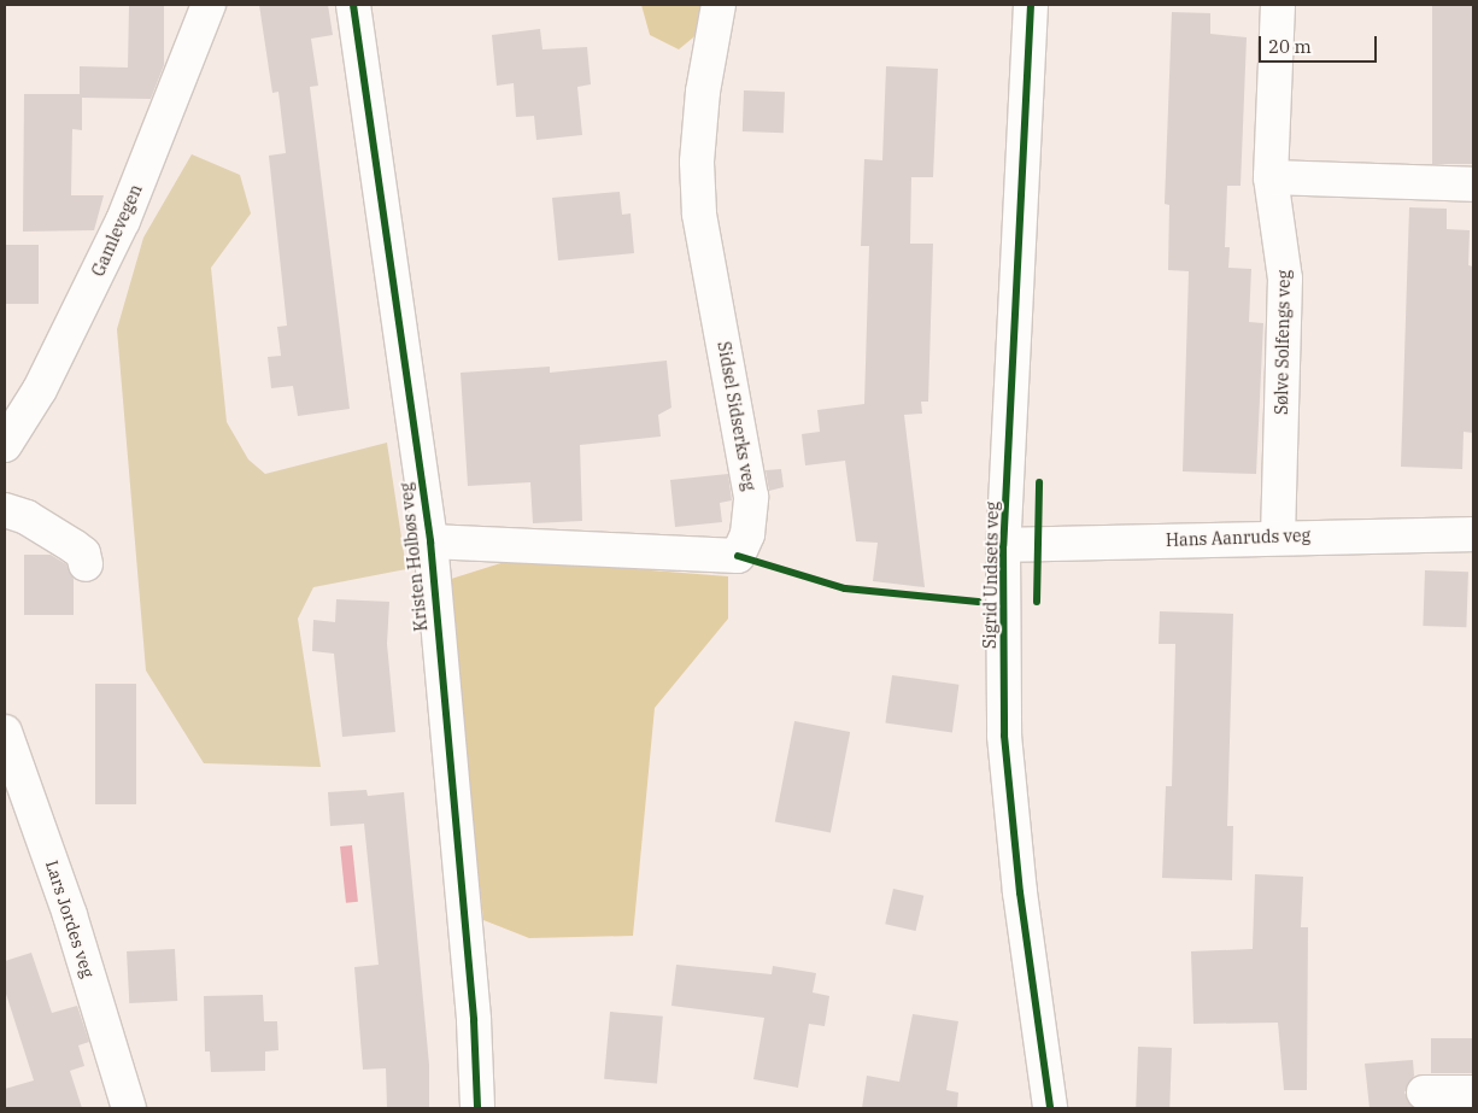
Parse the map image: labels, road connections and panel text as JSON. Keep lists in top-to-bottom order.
{
  "streets": {
    "street": [
      "Gamlevegen",
      "Sølve Solfengs veg",
      "Sidsel Sidserks veg",
      "Hans Aanruds veg",
      "Kristen Holbøs veg",
      "Sigrid Undsets veg",
      "Lars Jordes veg"
    ]
  },
  "crossings": [
    ["Sølve Solfengs veg", "Hans Aanruds veg"],
    ["Sidsel Sidserks veg", "Kristen Holbøs veg"],
    ["Hans Aanruds veg", "Sigrid Undsets veg"]
  ],
  "scale_bar": "20 m"
}
